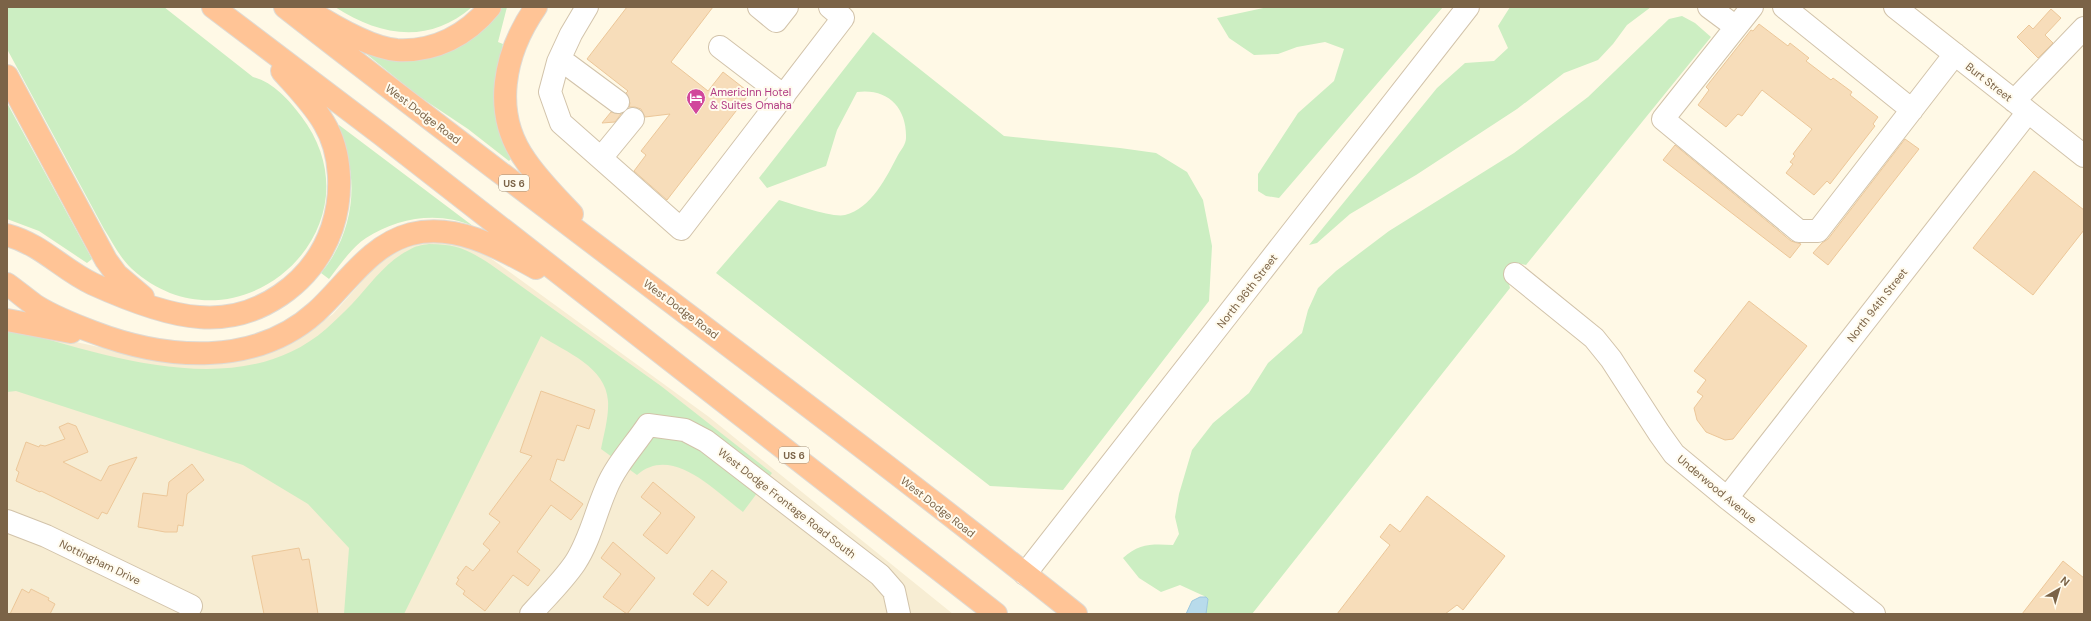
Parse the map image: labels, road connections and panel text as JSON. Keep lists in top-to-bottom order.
{
  "streets": {
    "highway": ["West Dodge Road", "US 6"],
    "street": [
      "Burt Street",
      "North 96th Street",
      "North 94th Street",
      "Underwood Avenue",
      "West Dodge Frontage Road South",
      "Nottingham Drive"
    ]
  },
  "crossings": [
    ["Burt Street", "North 94th Street"],
    ["West Dodge Road", "North 96th Street"],
    ["North 94th Street", "Underwood Avenue"]
  ],
  "places": {
    "hotel": ["AmericInn Hotel & Suites Omaha"]
  },
  "north": "top right"
}
